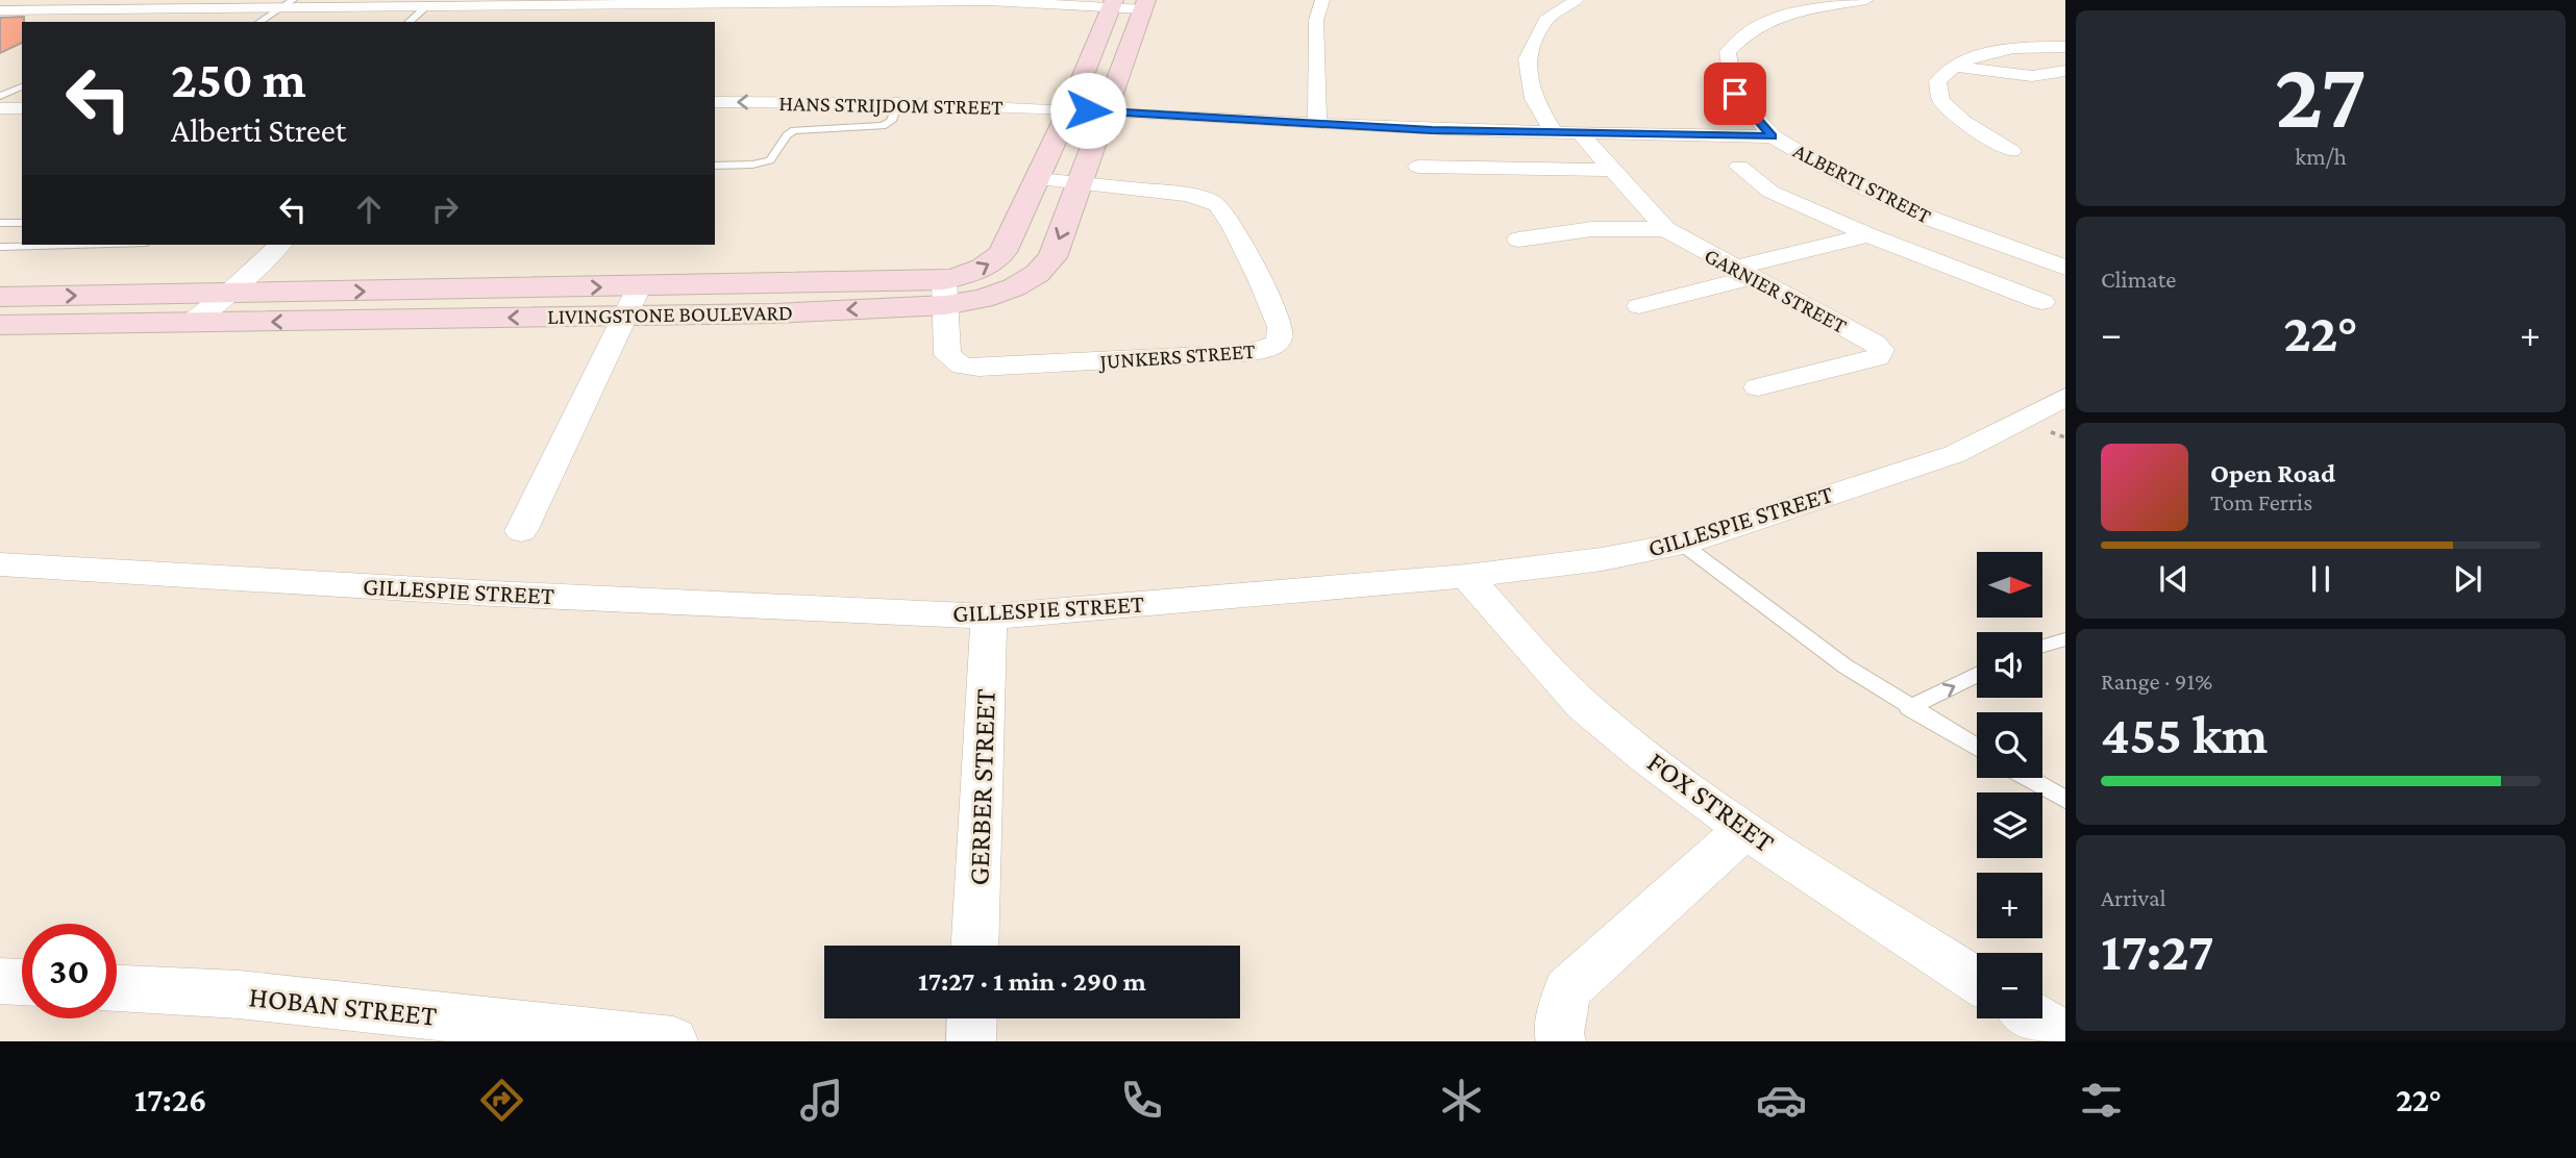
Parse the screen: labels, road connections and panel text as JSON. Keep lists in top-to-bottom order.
{
  "streets": {
    "street": [
      "HANS STRIJDOM STREET",
      "ALBERTI STREET",
      "GARNIER STREET",
      "LIVINGSTONE BOULEVARD",
      "JUNKERS STREET",
      "GILLESPIE STREET",
      "GERBER STREET",
      "FOX STREET",
      "HOBAN STREET"
    ]
  },
  "crossings": [
    ["HANS STRIJDOM STREET", "ALBERTI STREET"],
    ["HANS STRIJDOM STREET", "GARNIER STREET"],
    ["HANS STRIJDOM STREET", "LIVINGSTONE BOULEVARD"],
    ["LIVINGSTONE BOULEVARD", "JUNKERS STREET"],
    ["GILLESPIE STREET", "GERBER STREET"],
    ["GILLESPIE STREET", "FOX STREET"]
  ],
  "north": "right",
  "page": {
    "tile": [
      ["27", "km/h"],
      "Climate",
      ["Range · 91%", "455 km"],
      ["Arrival", "17:27"]
    ],
    "turn": ["250 m", "Alberti Street"],
    "heat": ["−", "22°", "+"],
    "song": ["Open Road", "Tom Ferris"],
    "map_buttons": ["+", "−"],
    "limit": "30",
    "trip": "17:27 · 1 min · 290 m",
    "tabs": ["17:26", "22°"]
  }
}
